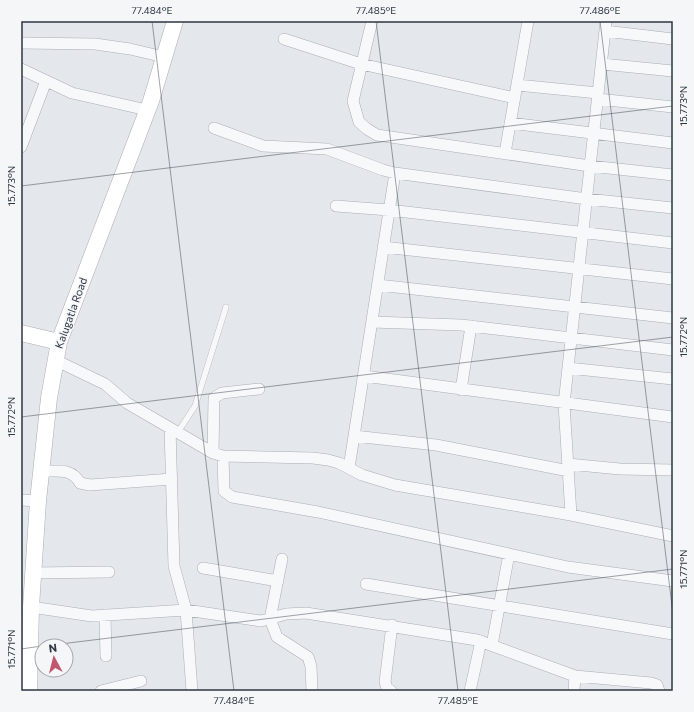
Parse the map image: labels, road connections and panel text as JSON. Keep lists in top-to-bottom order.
{
  "streets": {
    "street": ["Kalugatla Road"]
  },
  "north": "top",
  "coordinates": [
    "77.484°E",
    "77.485°E",
    "77.486°E",
    "15.773°N",
    "15.772°N",
    "15.771°N"
  ]
}
